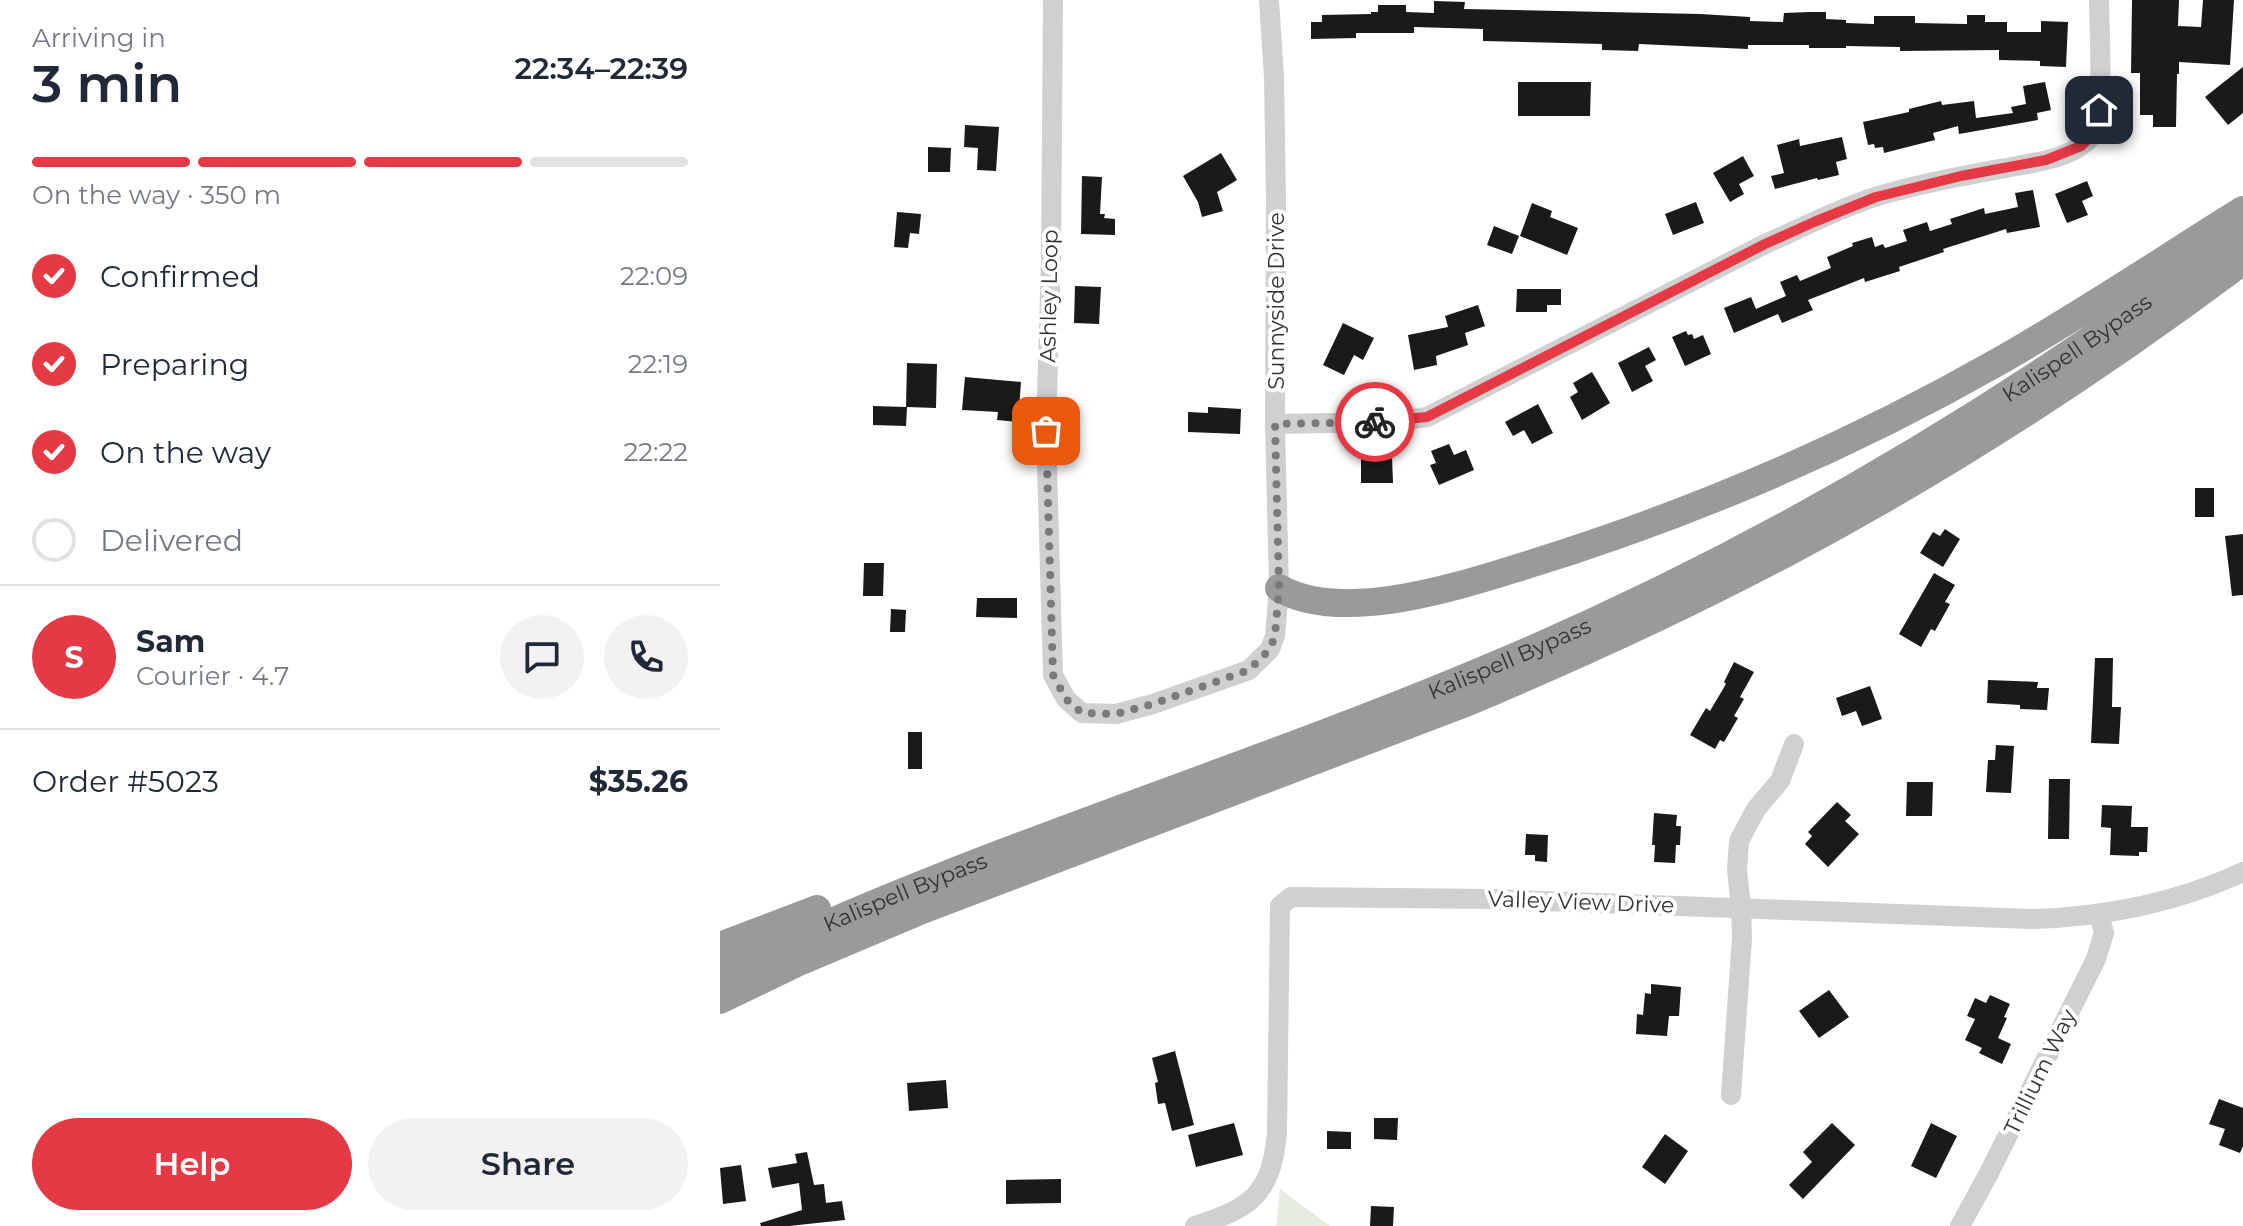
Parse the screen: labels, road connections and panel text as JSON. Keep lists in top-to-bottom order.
{
  "streets": {
    "highway": ["Kalispell Bypass"],
    "street": [
      "Ashley Loop",
      "Sunnyside Drive",
      "Valley View Drive",
      "Trillium Way"
    ]
  },
  "crossings": [
    ["Ashley Loop", "Sunnyside Drive"],
    ["Valley View Drive", "Trillium Way"]
  ],
  "page": {
    "heading": ["3 min", "Arriving in", "22:34–22:39"],
    "panel": [
      "Sam",
      "Courier · 4.7",
      "Order #5023",
      "$35.26"
    ],
    "bar": "On the way · 350 m",
    "list": [
      ["Confirmed", "22:09"],
      ["Preparing", "22:19"],
      ["On the way", "22:22"],
      "Delivered"
    ],
    "round": "S",
    "buttons": ["Help", "Share"]
  }
}
